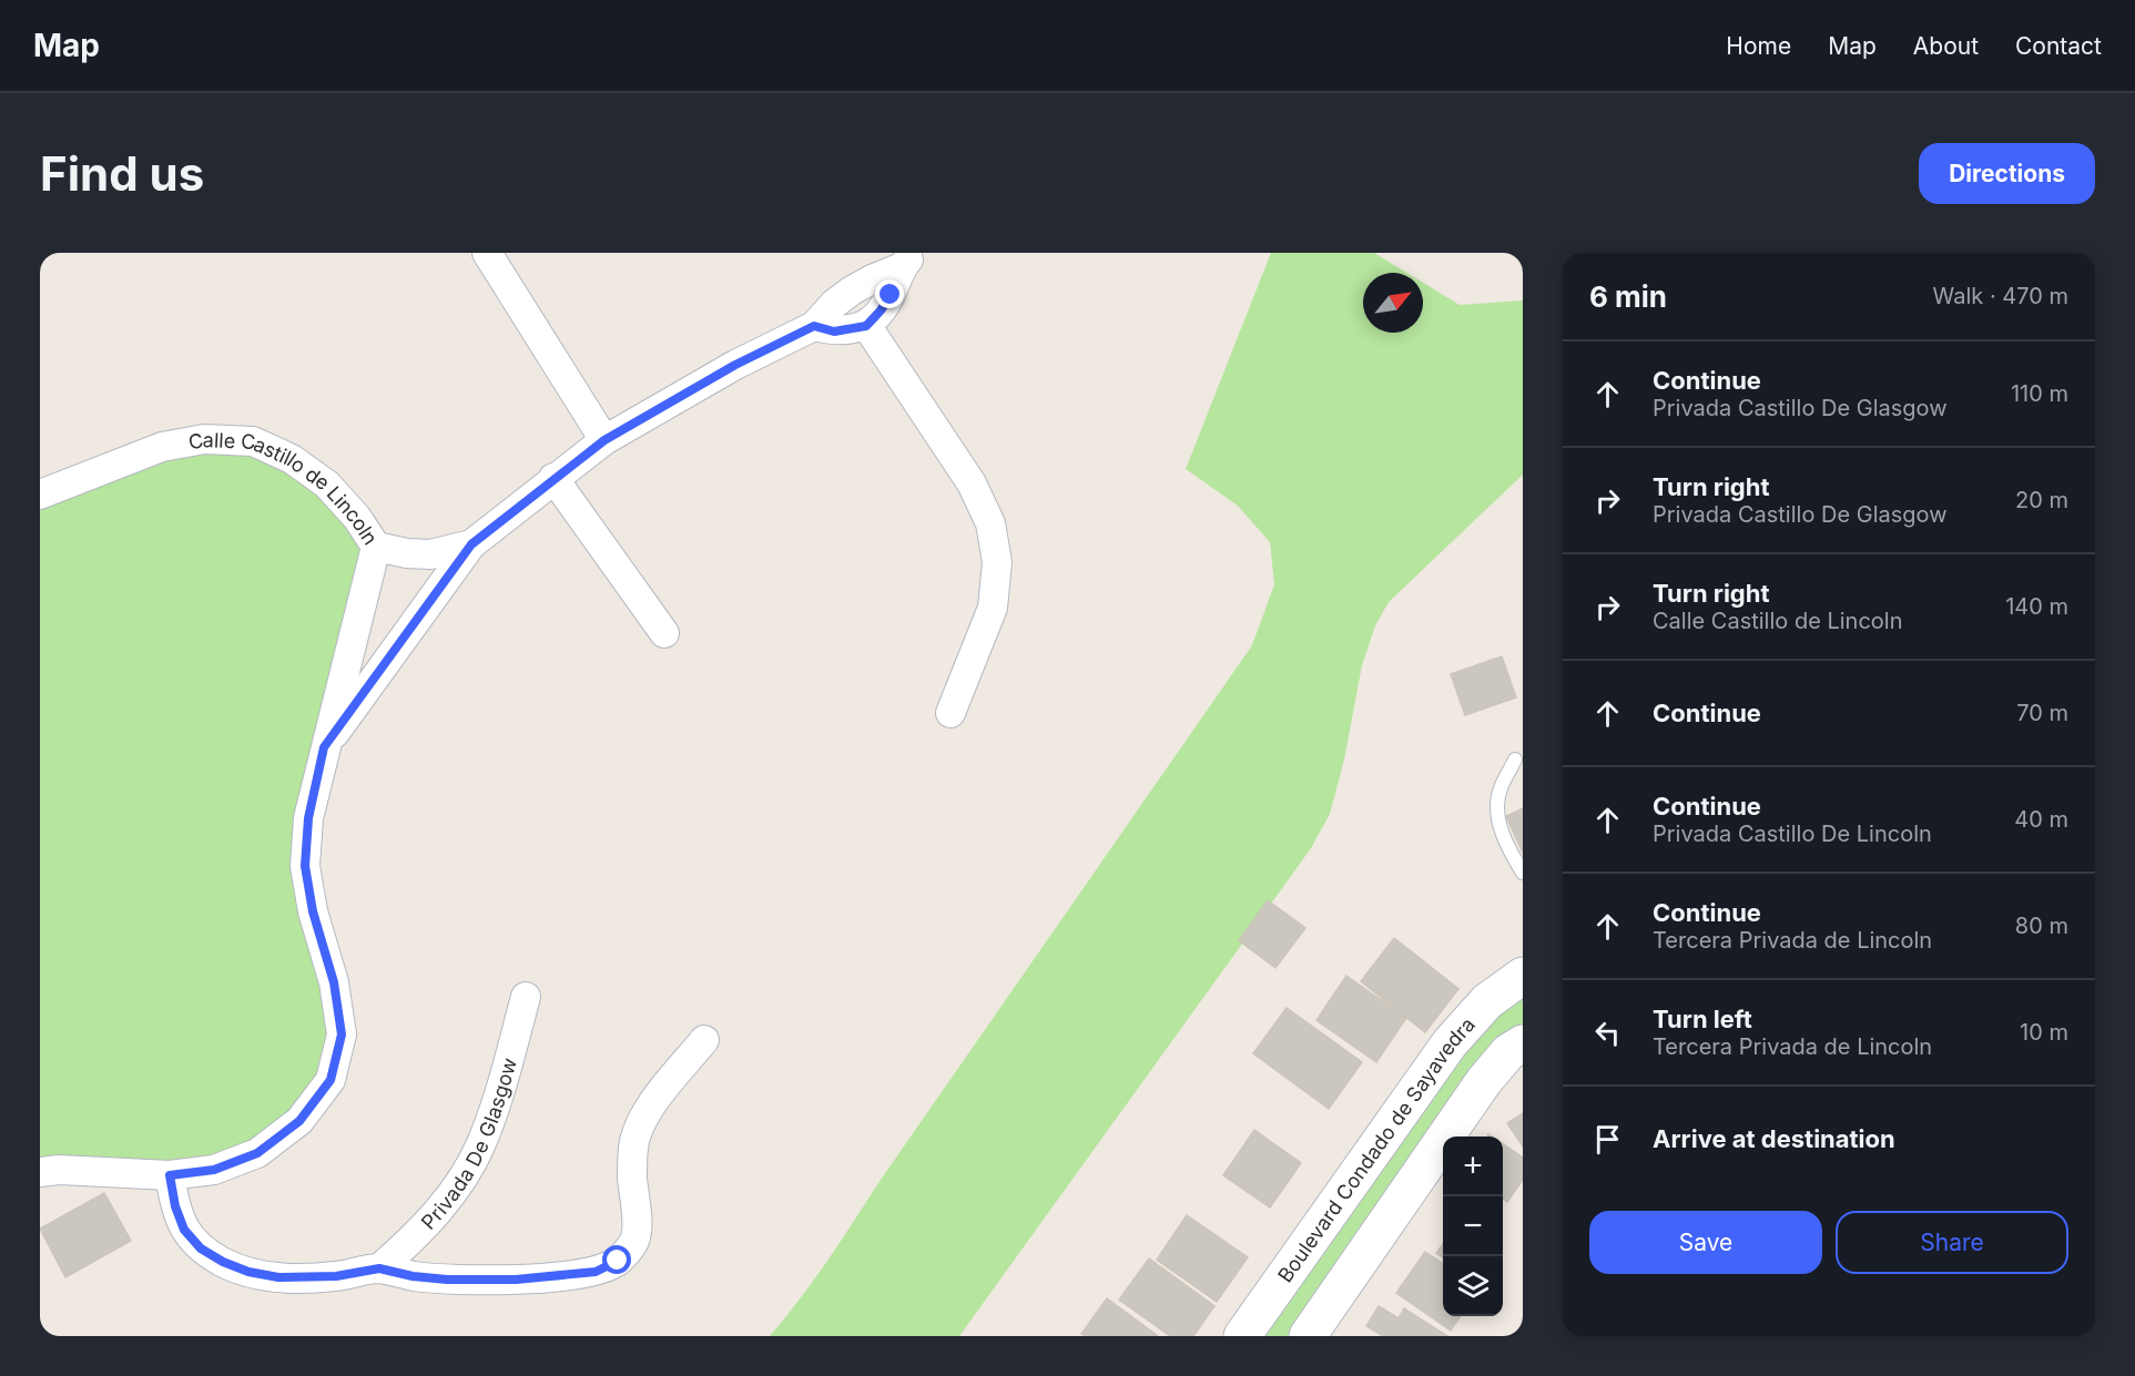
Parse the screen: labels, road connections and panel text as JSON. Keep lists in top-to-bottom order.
{
  "streets": {
    "street": ["Calle Castillo de Lincoln", "Privada De Glasgow", "Boulevard Condado de Sayavedra"]
  },
  "north": "top right",
  "page": {
    "header": "Map",
    "nav": [
      "Home",
      "Map",
      "About",
      "Contact"
    ],
    "buttons": [
      "Directions",
      ["Save", "Share"]
    ],
    "title": "Find us",
    "heading": ["6 min", "Walk · 470 m"],
    "list": [
      ["Continue", "Privada Castillo De Glasgow", "110 m"],
      ["Turn right", "Privada Castillo De Glasgow", "20 m"],
      ["Turn right", "Calle Castillo de Lincoln", "140 m"],
      ["Continue", "70 m"],
      ["Continue", "Privada Castillo De Lincoln", "40 m"],
      ["Continue", "Tercera Privada de Lincoln", "80 m"],
      ["Turn left", "Tercera Privada de Lincoln", "10 m"],
      "Arrive at destination"
    ],
    "map_buttons": ["+", "−"]
  }
}
